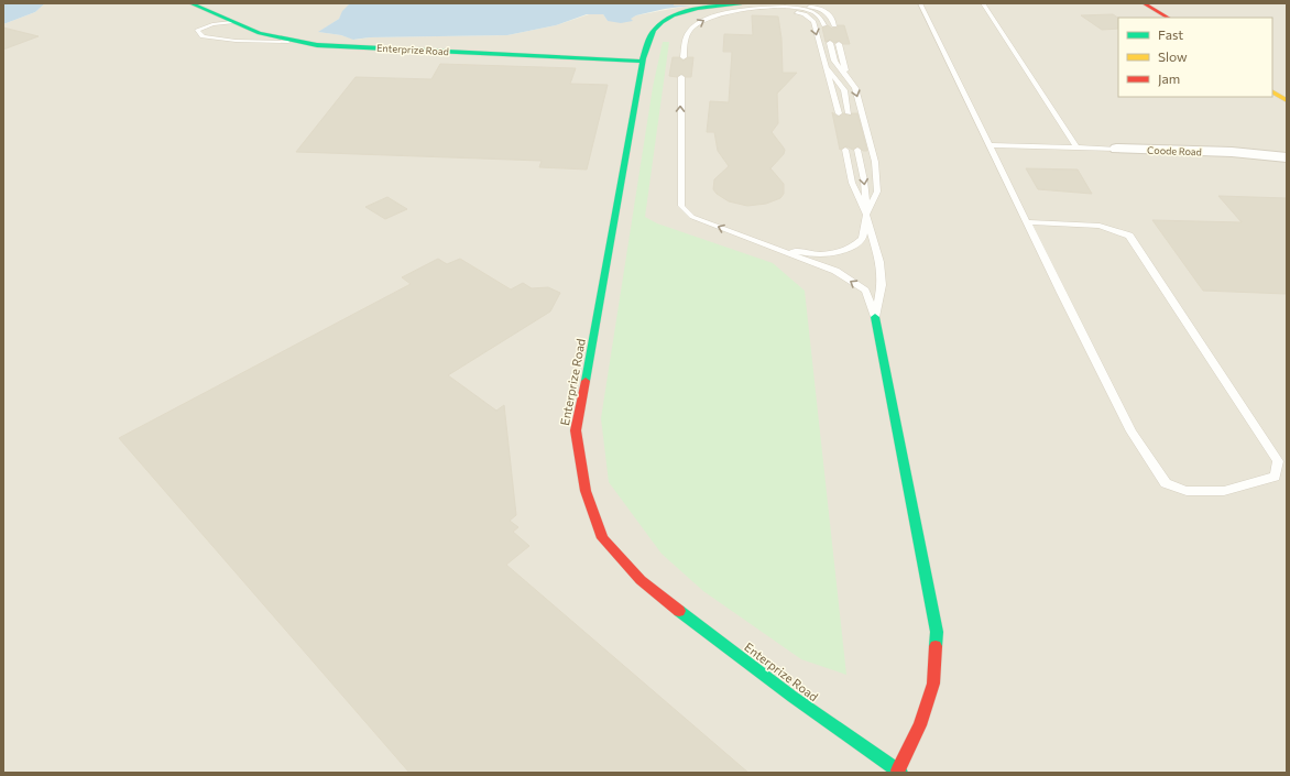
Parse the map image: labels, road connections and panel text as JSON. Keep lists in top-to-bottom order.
{
  "streets": {
    "street": ["Enterprize Road", "Coode Road"]
  },
  "legend": ["Fast", "Slow", "Jam"]
}
